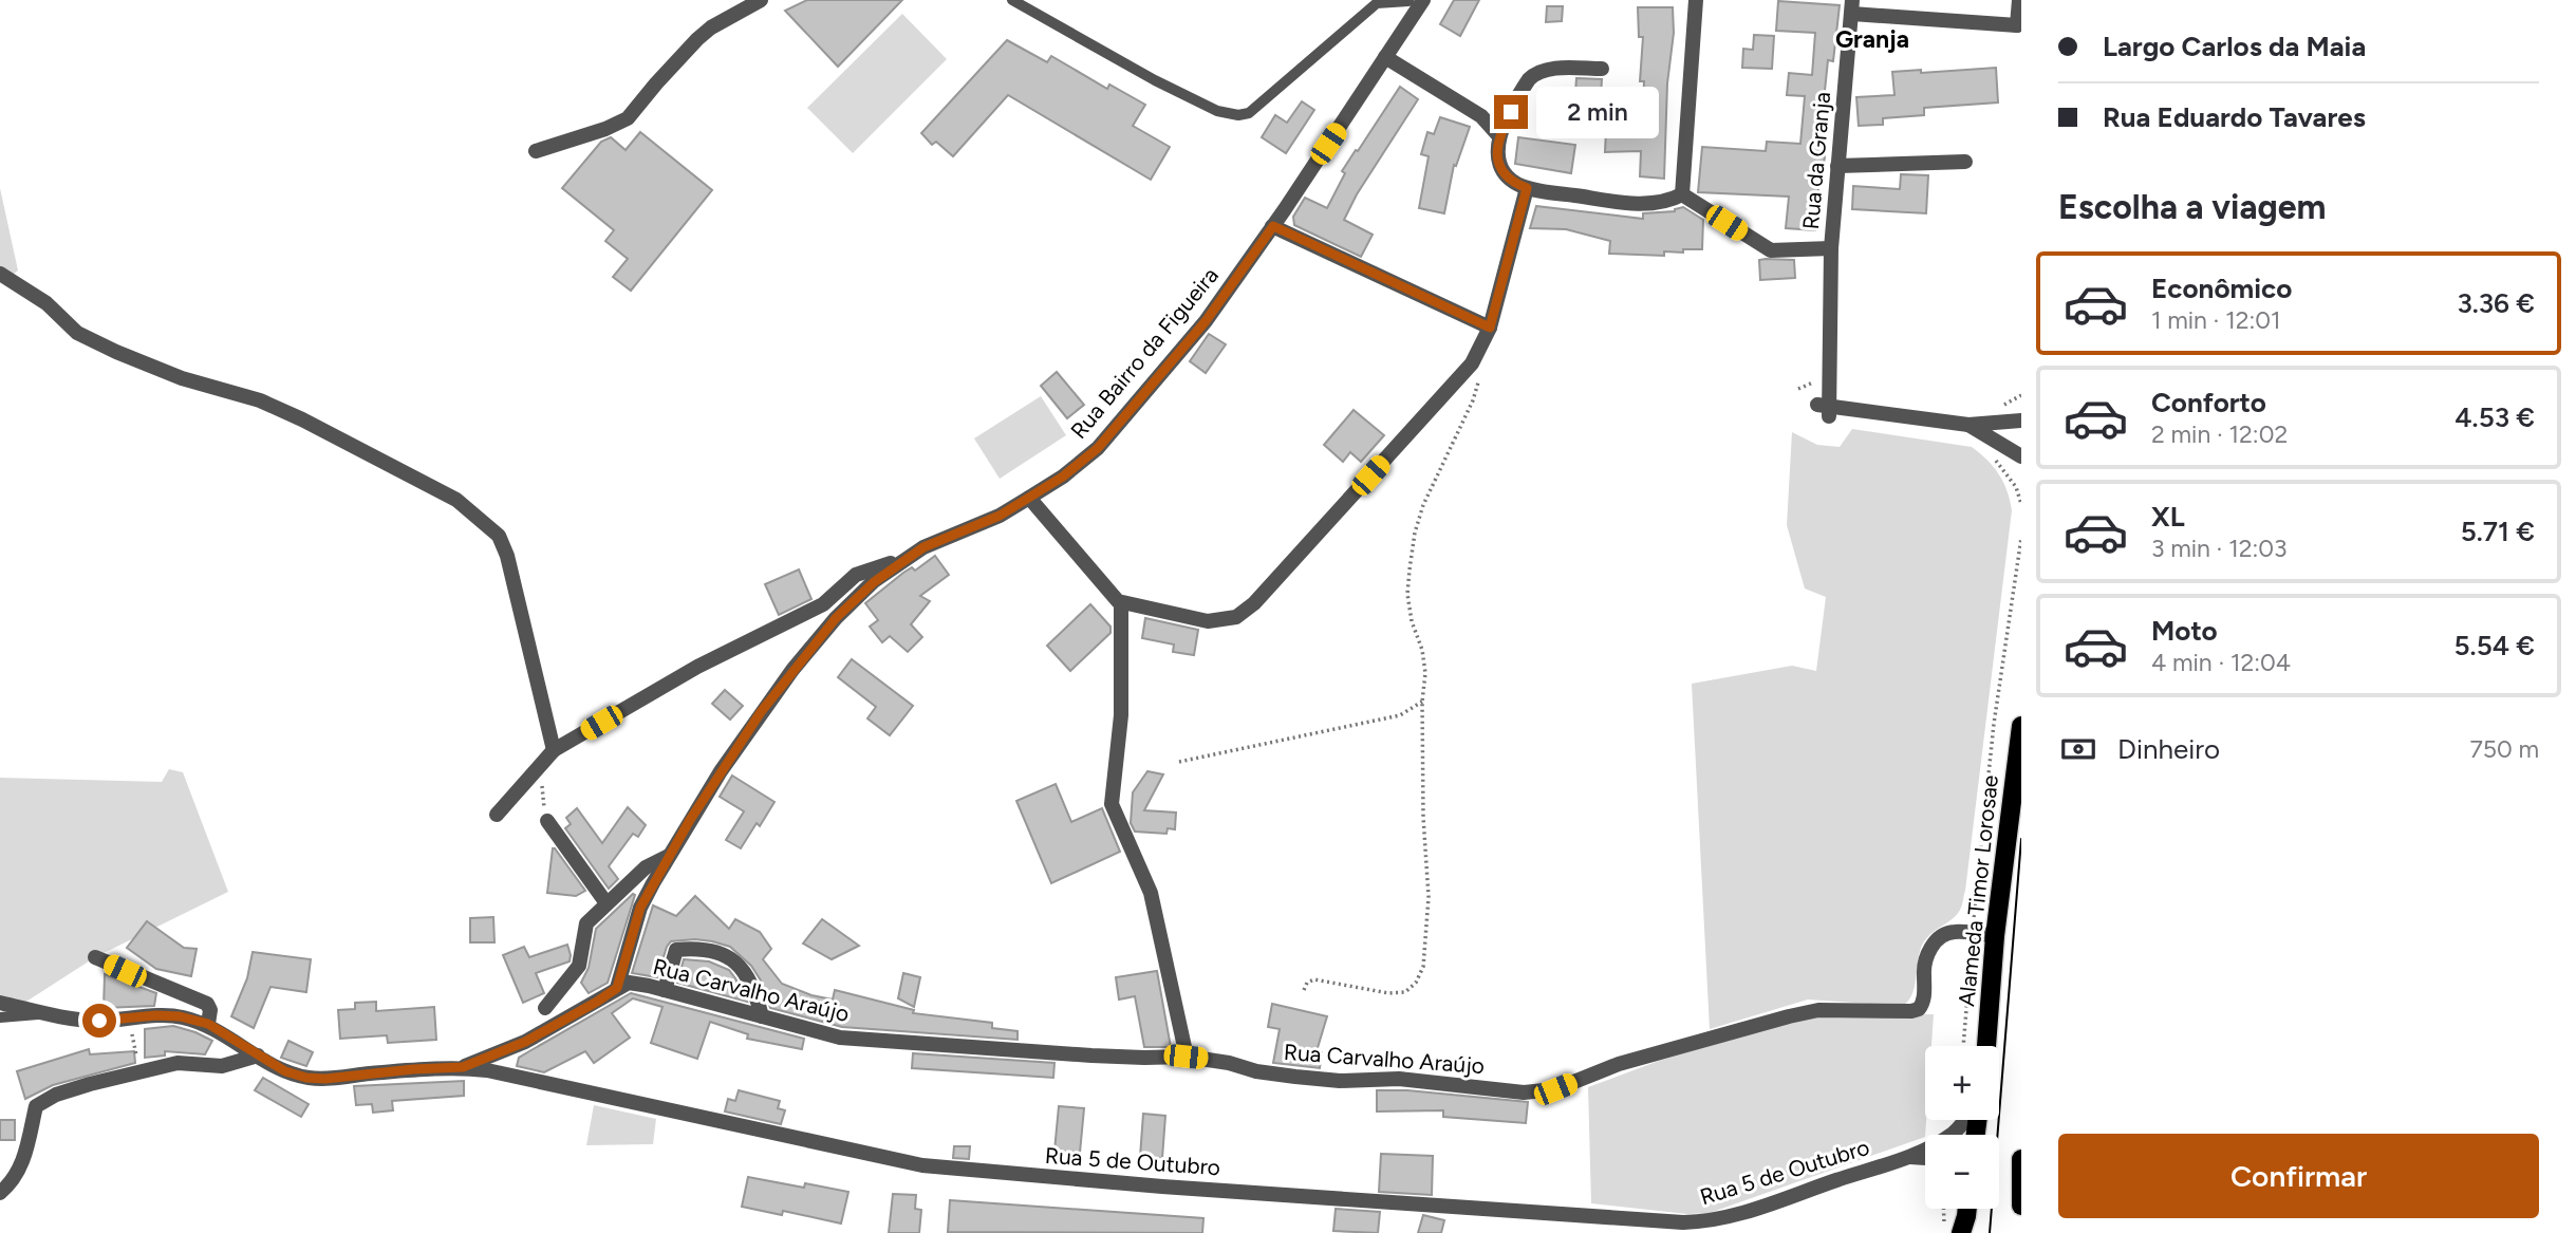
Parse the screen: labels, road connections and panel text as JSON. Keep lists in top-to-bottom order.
{
  "streets": {
    "main road": ["Alameda Timor Lorosae"],
    "street": [
      "Rua da Granja",
      "Rua Bairro da Figueira",
      "Rua Carvalho Araújo",
      "Rua 5 de Outubro"
    ]
  },
  "crossings": [
    ["Rua Bairro da Figueira", "Rua Carvalho Araújo"],
    ["Alameda Timor Lorosae", "Rua Carvalho Araújo"],
    ["Rua Carvalho Araújo", "Rua 5 de Outubro"]
  ],
  "districts": ["Granja"],
  "page": {
    "banner": ["Largo Carlos da Maia", "Rua Eduardo Tavares"],
    "bubble": "2 min",
    "heading": "Escolha a viagem",
    "list": [
      {
        "name": "Econômico",
        "note": "1 min · 12:01",
        "value": "3.36 €"
      },
      {
        "name": "Conforto",
        "note": "2 min · 12:02",
        "value": "4.53 €"
      },
      {
        "name": "XL",
        "note": "3 min · 12:03",
        "value": "5.71 €"
      },
      {
        "name": "Moto",
        "note": "4 min · 12:04",
        "value": "5.54 €"
      }
    ],
    "pay": ["Dinheiro", "750 m"],
    "map_buttons": ["+", "−"],
    "buttons": "Confirmar"
  }
}
